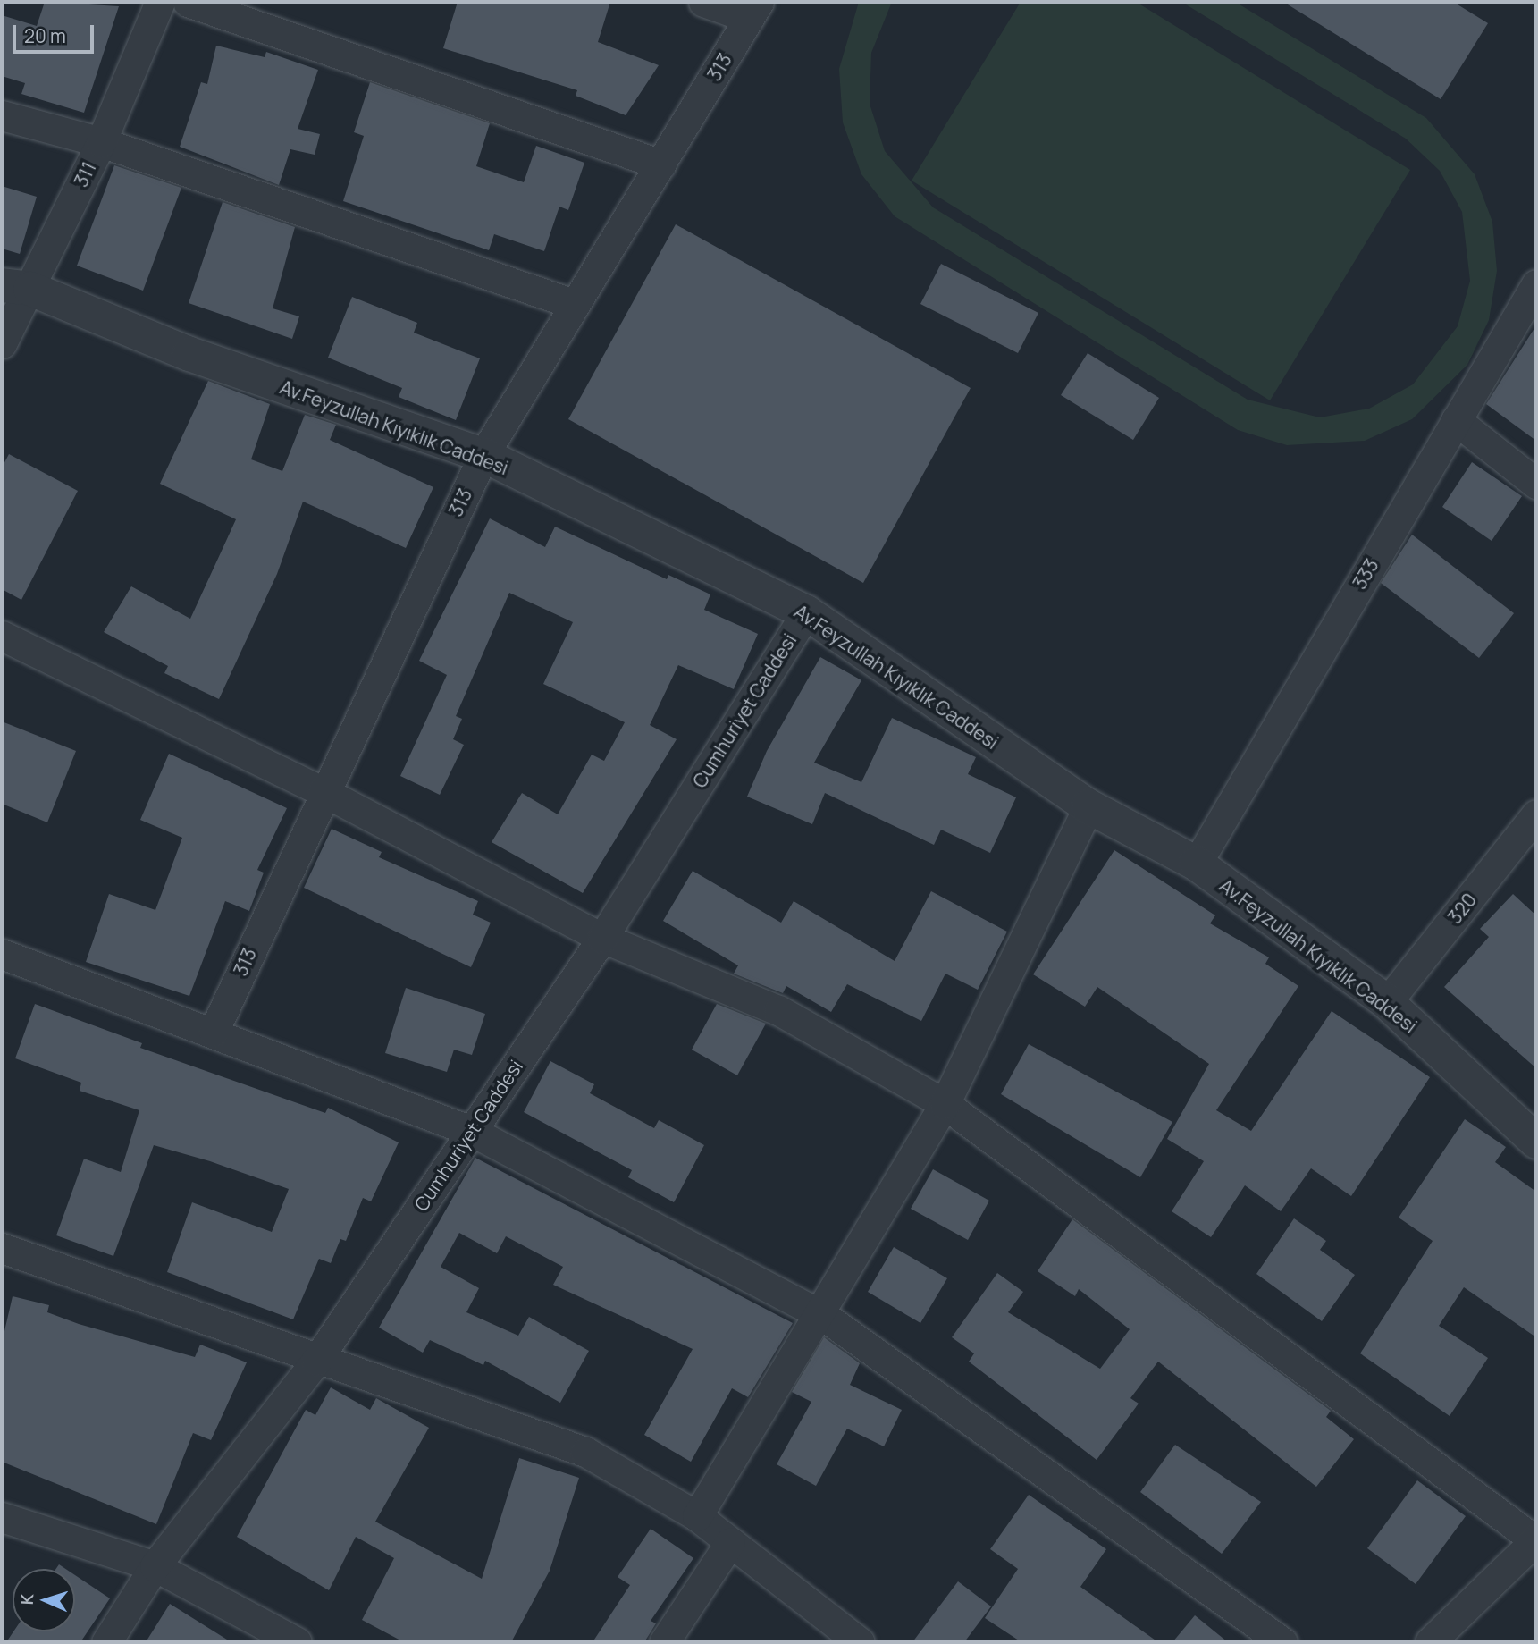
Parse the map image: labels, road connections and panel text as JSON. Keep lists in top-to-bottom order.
{
  "streets": {
    "street": [
      "313",
      "311",
      "Av.Feyzullah Kıyıklık Caddesi",
      "333",
      "Cumhuriyet Caddesi",
      "320"
    ]
  },
  "crossings": [
    ["313", "Av.Feyzullah Kıyıklık Caddesi"],
    ["311", "Av.Feyzullah Kıyıklık Caddesi"],
    ["Av.Feyzullah Kıyıklık Caddesi", "333"],
    ["Av.Feyzullah Kıyıklık Caddesi", "Cumhuriyet Caddesi"],
    ["Av.Feyzullah Kıyıklık Caddesi", "320"]
  ],
  "scale_bar": "20 m",
  "north": "left"
}
